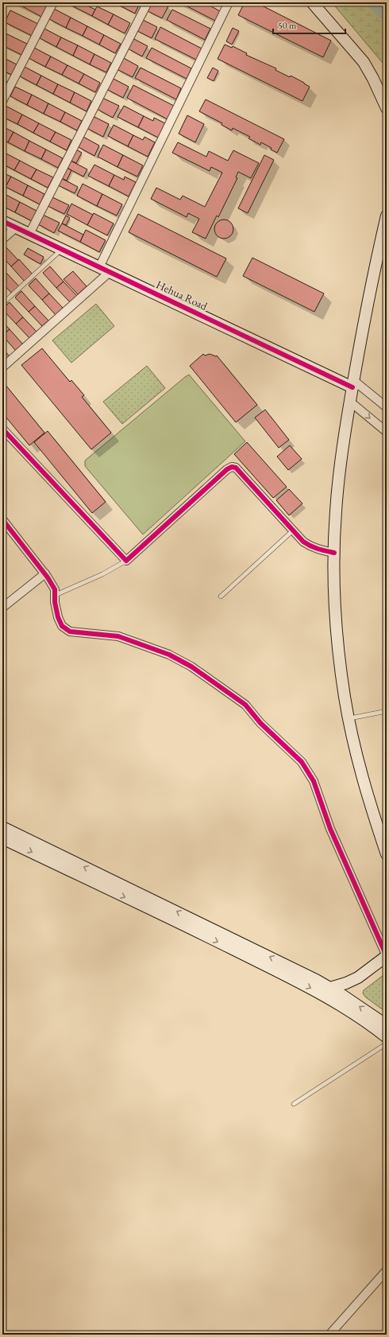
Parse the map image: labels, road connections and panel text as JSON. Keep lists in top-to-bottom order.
{
  "streets": {
    "main road": ["Hehua Road"]
  },
  "scale_bar": "50 m"
}
